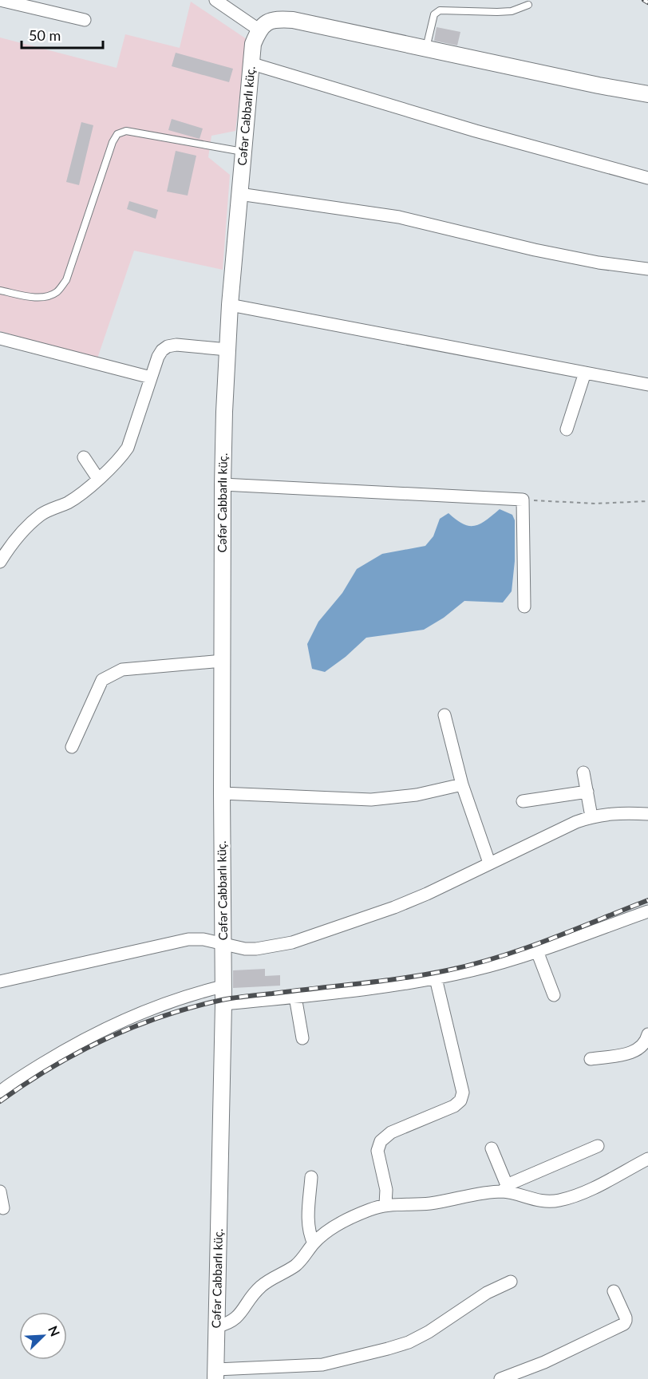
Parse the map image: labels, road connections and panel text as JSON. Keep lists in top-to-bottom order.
{
  "streets": {
    "street": ["Cəfər Cabbarlı küç."]
  },
  "scale_bar": "50 m",
  "north": "top right"
}
